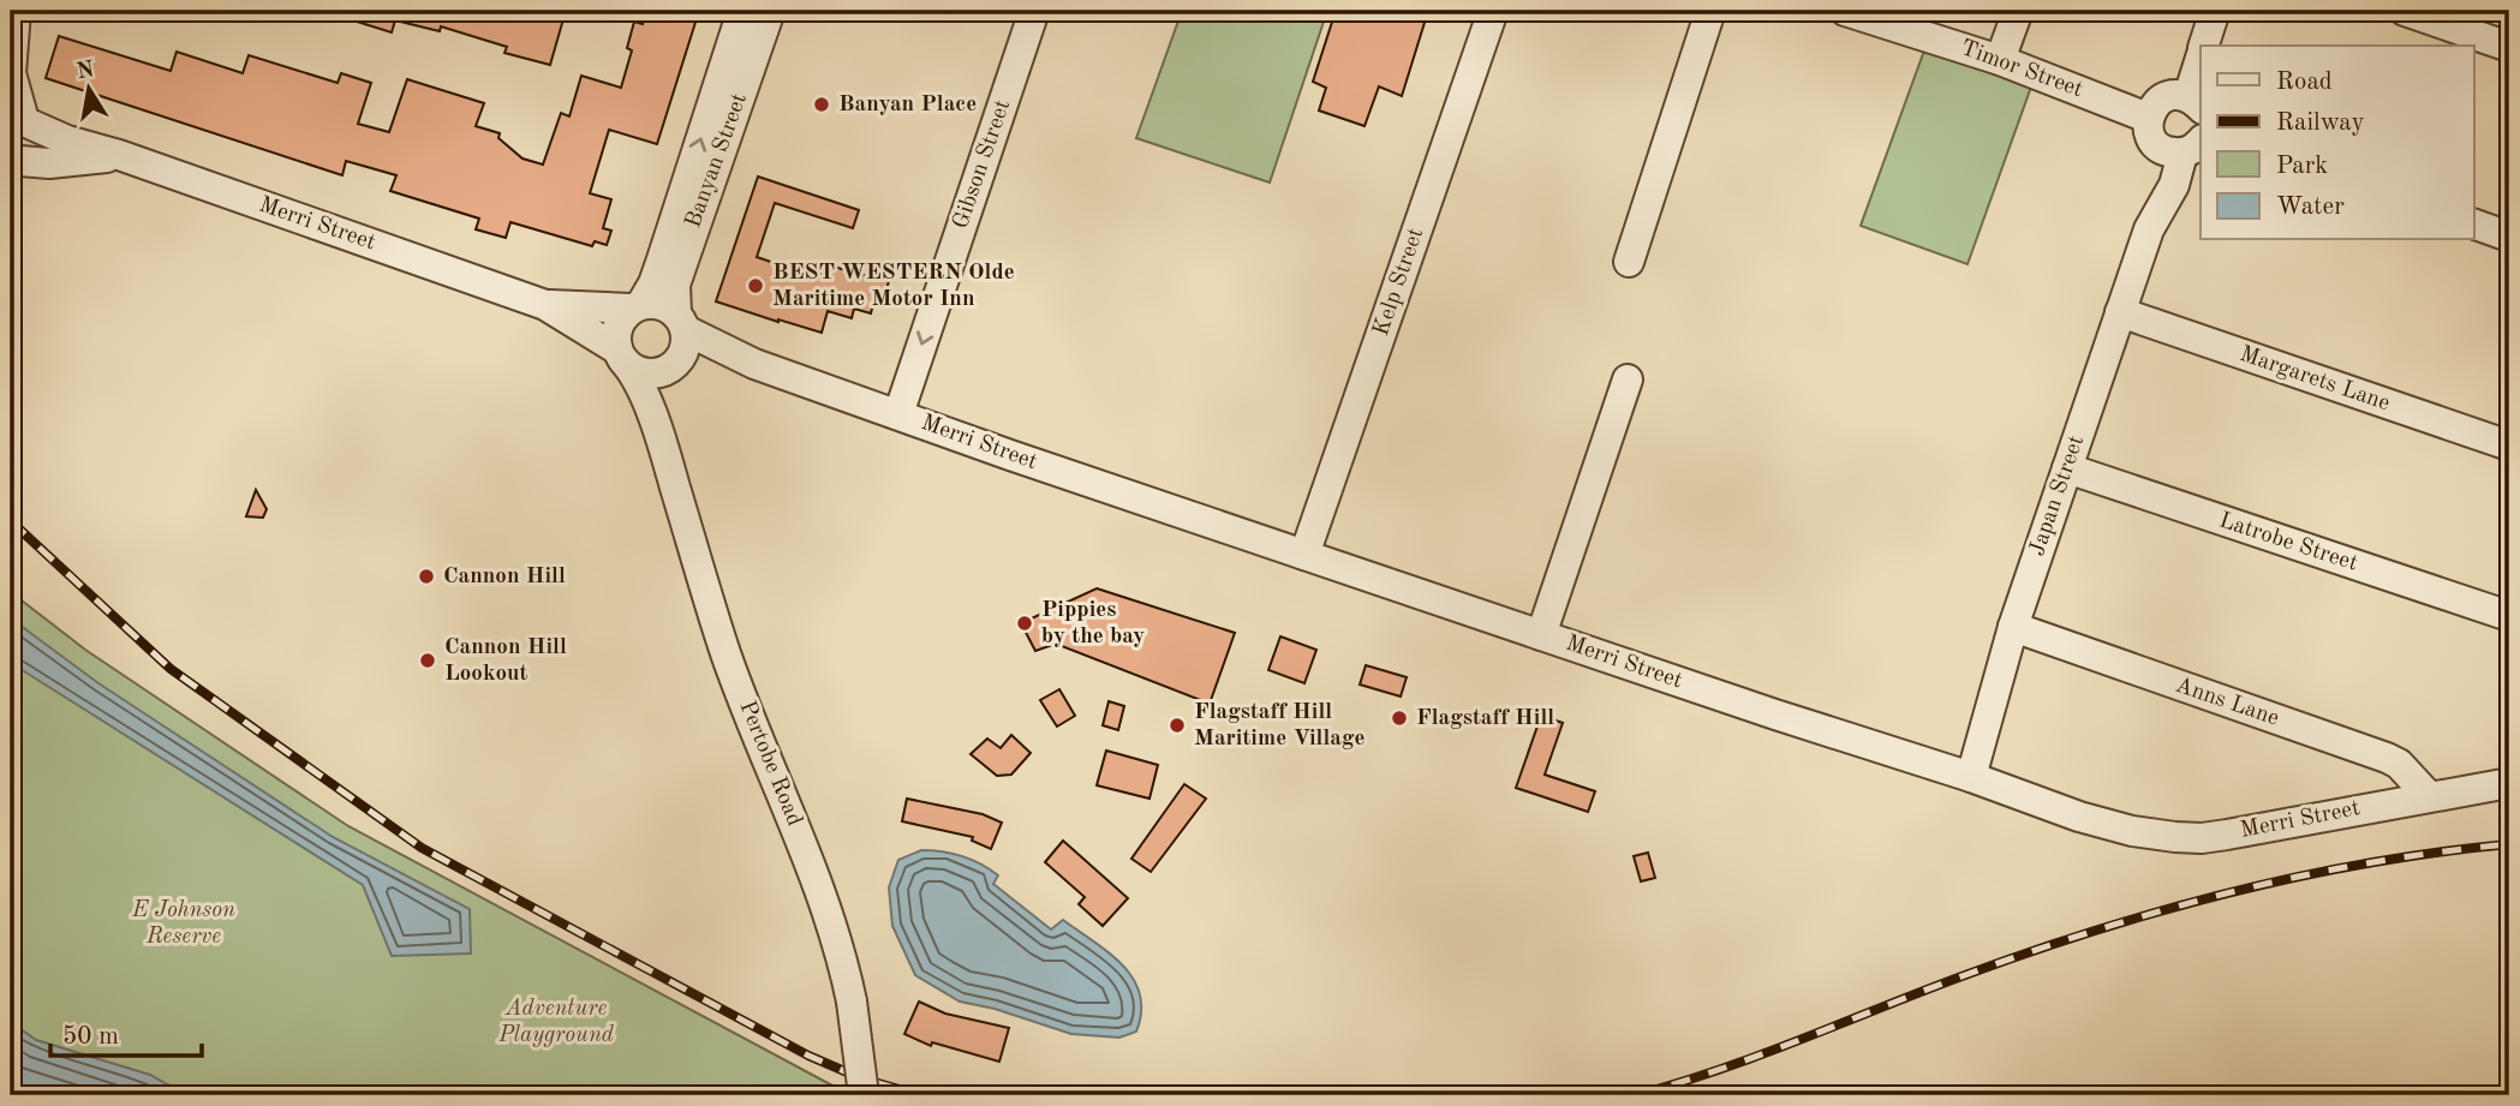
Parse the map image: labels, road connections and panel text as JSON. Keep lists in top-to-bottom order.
{
  "streets": {
    "street": [
      "Timor Street",
      "Banyan Street",
      "Gibson Street",
      "Merri Street",
      "Kelp Street",
      "Margarets Lane",
      "Japan Street",
      "Latrobe Street",
      "Anns Lane",
      "Pertobe Road"
    ]
  },
  "crossings": [
    ["Timor Street", "Japan Street"],
    ["Banyan Street", "Merri Street"],
    ["Banyan Street", "Pertobe Road"],
    ["Gibson Street", "Merri Street"],
    ["Merri Street", "Kelp Street"],
    ["Merri Street", "Japan Street"],
    ["Merri Street", "Anns Lane"],
    ["Merri Street", "Pertobe Road"],
    ["Margarets Lane", "Japan Street"],
    ["Japan Street", "Latrobe Street"],
    ["Japan Street", "Anns Lane"]
  ],
  "one_way": ["Gibson Street"],
  "parks": ["E Johnson Reserve", "Adventure Playground"],
  "places": [
    "Banyan Place",
    "BEST WESTERN Olde Maritime Motor Inn",
    "Cannon Hill",
    "Pippies by the bay",
    "Cannon Hill Lookout",
    "Flagstaff Hill",
    "Flagstaff Hill Maritime Village"
  ],
  "legend": [
    "Road",
    "Railway",
    "Park",
    "Water"
  ],
  "scale_bar": "50 m",
  "north": "top"
}
